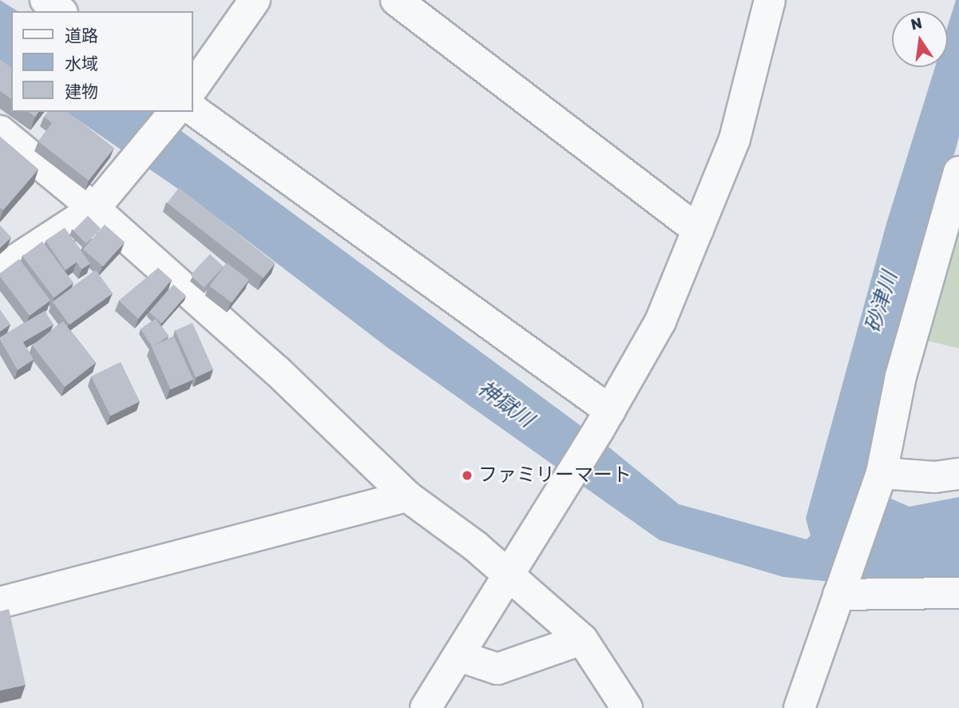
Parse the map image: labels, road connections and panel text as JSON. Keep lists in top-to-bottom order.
{
  "water": ["砂津川", "神獄川"],
  "places": ["ファミリーマート"],
  "legend": ["道路", "水域", "建物"],
  "north": "top"
}
